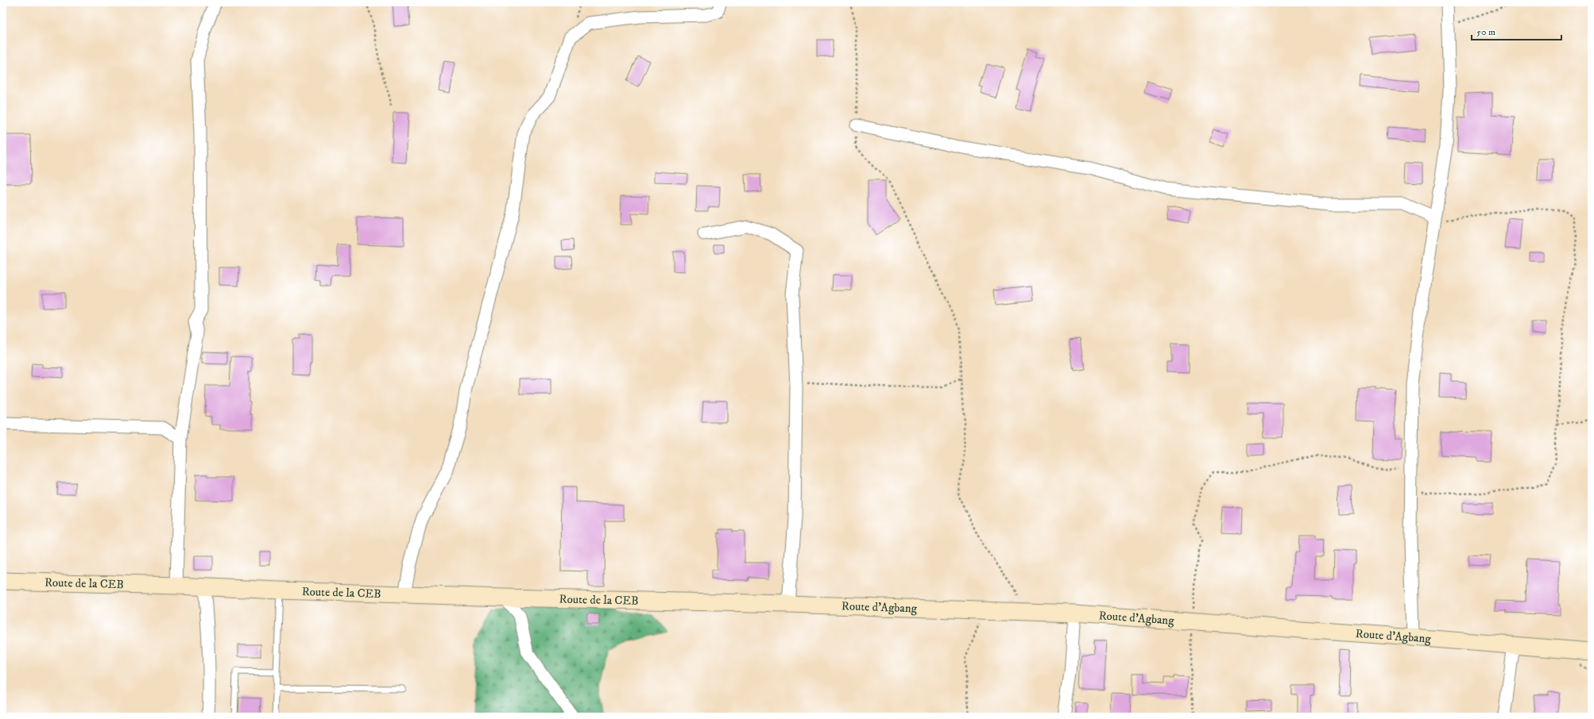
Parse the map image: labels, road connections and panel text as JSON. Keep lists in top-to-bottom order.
{
  "streets": {
    "main road": ["Route de la CEB", "Route d'Agbang"]
  },
  "crossings": [
    ["Route de la CEB", "Route d'Agbang"]
  ],
  "scale_bar": "50 m"
}
